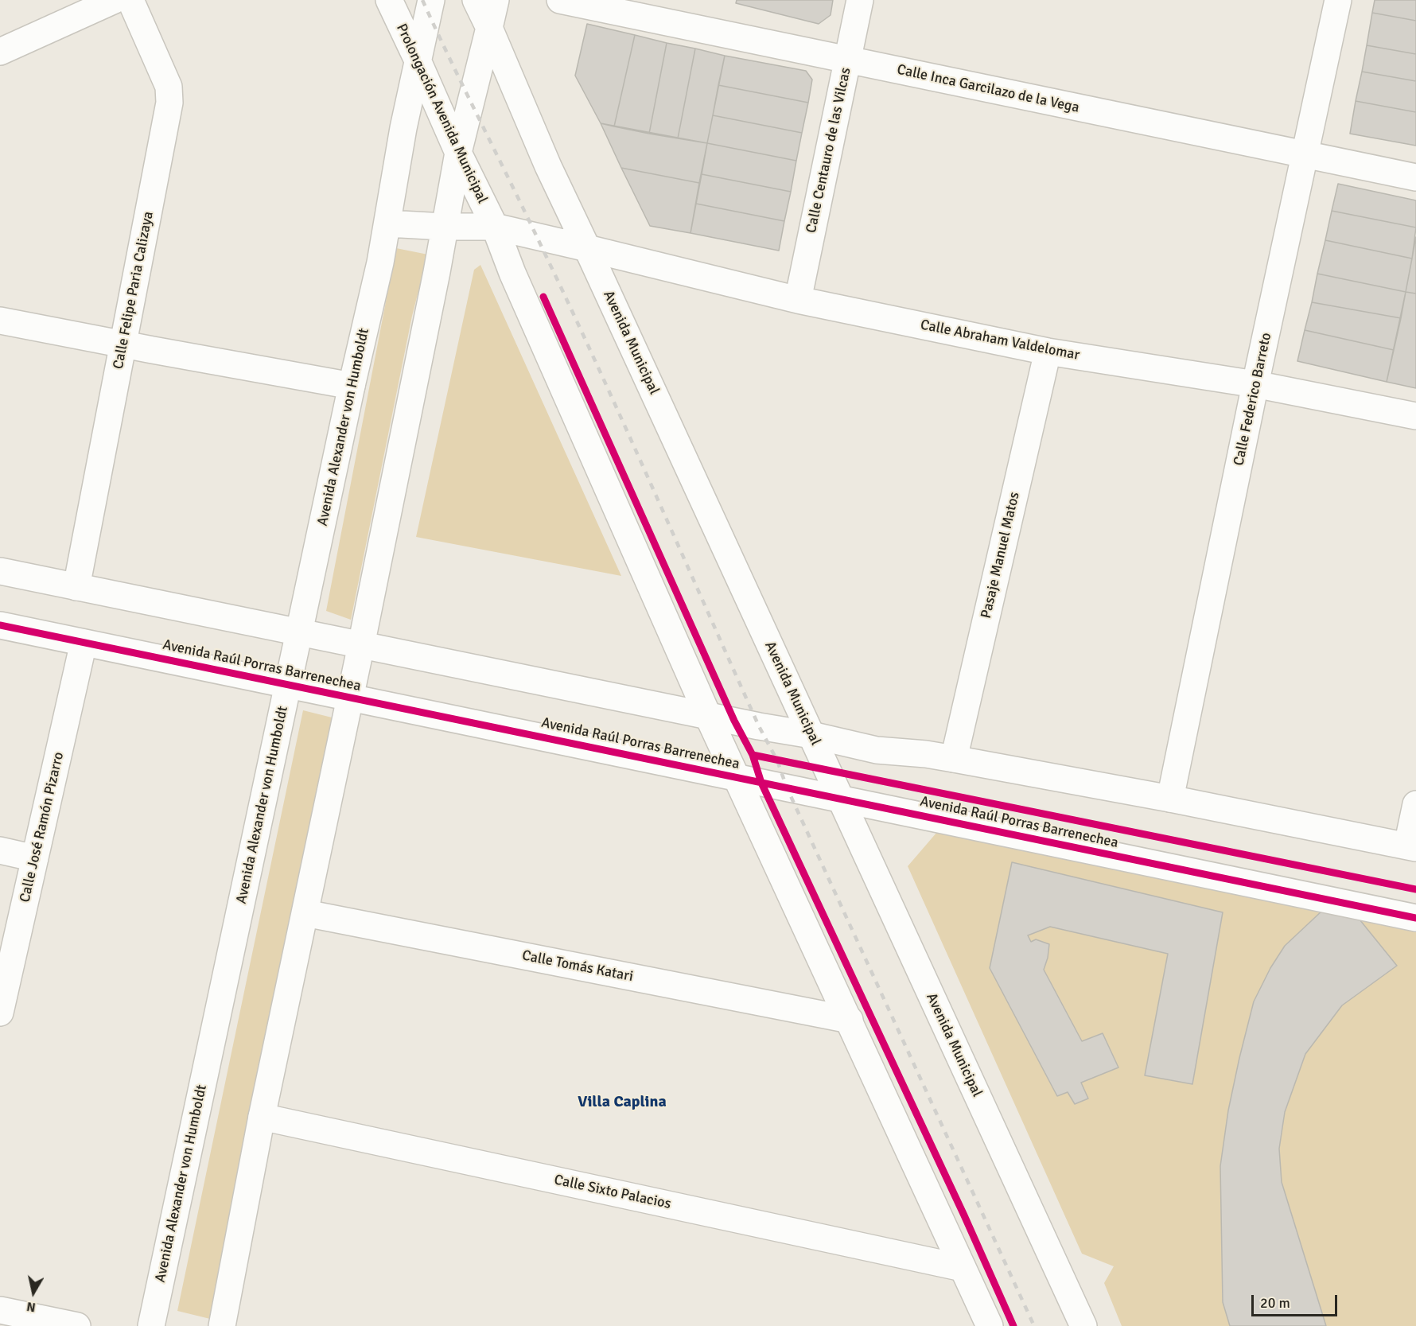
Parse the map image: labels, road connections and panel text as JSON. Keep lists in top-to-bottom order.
{
  "streets": {
    "street": [
      "Calle Inca Garcilazo de la Vega",
      "Prolongación Avenida Municipal",
      "Calle Centauro de las Vilcas",
      "Calle Felipe Paria Calizaya",
      "Calle Abraham Valdelomar",
      "Avenida Municipal",
      "Calle Federico Barreto",
      "Avenida Alexander von Humboldt",
      "Pasaje Manuel Matos",
      "Avenida Raúl Porras Barrenechea",
      "Calle José Ramón Pizarro",
      "Calle Tomás Katari",
      "Calle Sixto Palacios"
    ]
  },
  "crossings": [
    ["Calle Inca Garcilazo de la Vega", "Calle Centauro de las Vilcas"],
    ["Calle Inca Garcilazo de la Vega", "Calle Federico Barreto"],
    ["Prolongación Avenida Municipal", "Calle Abraham Valdelomar"],
    ["Prolongación Avenida Municipal", "Avenida Alexander von Humboldt"],
    ["Calle Centauro de las Vilcas", "Calle Abraham Valdelomar"],
    ["Calle Abraham Valdelomar", "Avenida Municipal"],
    ["Calle Abraham Valdelomar", "Calle Federico Barreto"],
    ["Calle Abraham Valdelomar", "Pasaje Manuel Matos"],
    ["Avenida Municipal", "Avenida Raúl Porras Barrenechea"],
    ["Avenida Alexander von Humboldt", "Avenida Raúl Porras Barrenechea"],
    ["Avenida Raúl Porras Barrenechea", "Calle José Ramón Pizarro"]
  ],
  "districts": ["Villa Caplina"],
  "scale_bar": "20 m",
  "north": "bottom"
}
